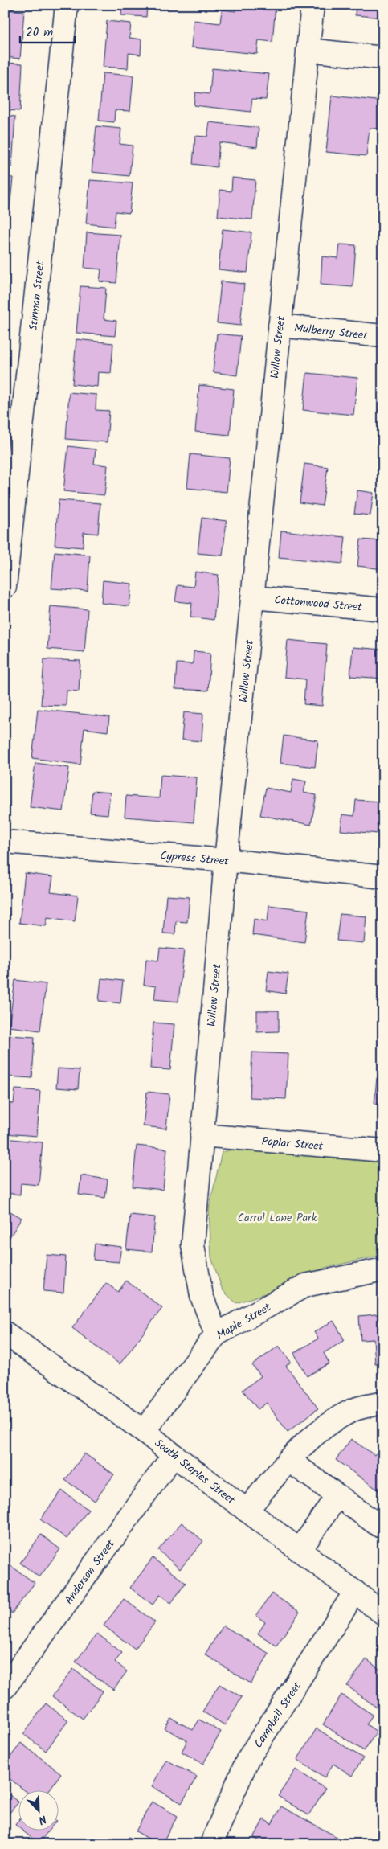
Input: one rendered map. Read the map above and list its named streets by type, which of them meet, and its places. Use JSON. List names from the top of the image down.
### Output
{
  "streets": {
    "street": [
      "Stirman Street",
      "Mulberry Street",
      "Willow Street",
      "Cottonwood Street",
      "Cypress Street",
      "Poplar Street",
      "Maple Street",
      "South Staples Street",
      "Anderson Street",
      "Campbell Street"
    ]
  },
  "crossings": [
    ["Mulberry Street", "Willow Street"],
    ["Willow Street", "Cottonwood Street"],
    ["Willow Street", "Cypress Street"],
    ["Willow Street", "Poplar Street"],
    ["Willow Street", "Maple Street"],
    ["Maple Street", "South Staples Street"],
    ["South Staples Street", "Anderson Street"],
    ["South Staples Street", "Campbell Street"]
  ],
  "parks": ["Carrol Lane Park"],
  "scale_bar": "20 m",
  "north": "bottom right"
}
